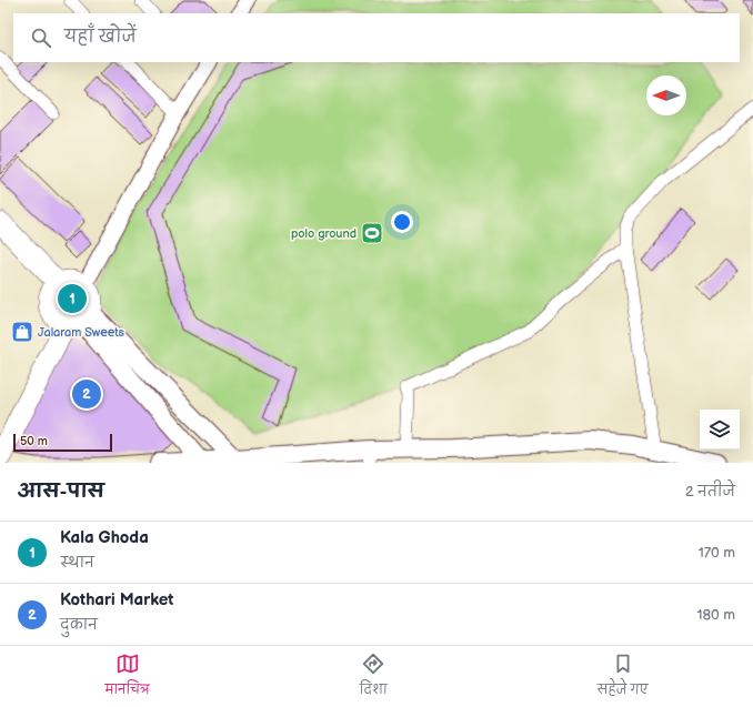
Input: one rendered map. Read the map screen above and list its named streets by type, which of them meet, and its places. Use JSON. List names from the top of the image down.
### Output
{
  "places": {
    "sports": ["polo ground"],
    "shop": ["Jalaram Sweets"]
  },
  "scale_bar": "50 m",
  "north": "left",
  "page": {
    "search": "यहाँ खोजें",
    "pins": ["1", "2"],
    "scale": "50 m",
    "heading": ["आस-पास", "2 नतीजे"],
    "list": [
      {
        "mark": "1",
        "name": "Kala Ghoda",
        "note": "स्थान",
        "value": "170 m"
      },
      {
        "mark": "2",
        "name": "Kothari Market",
        "note": "दुकान",
        "value": "180 m"
      }
    ],
    "nav": ["मानचित्र", "दिशा", "सहेजे गए"]
  }
}
